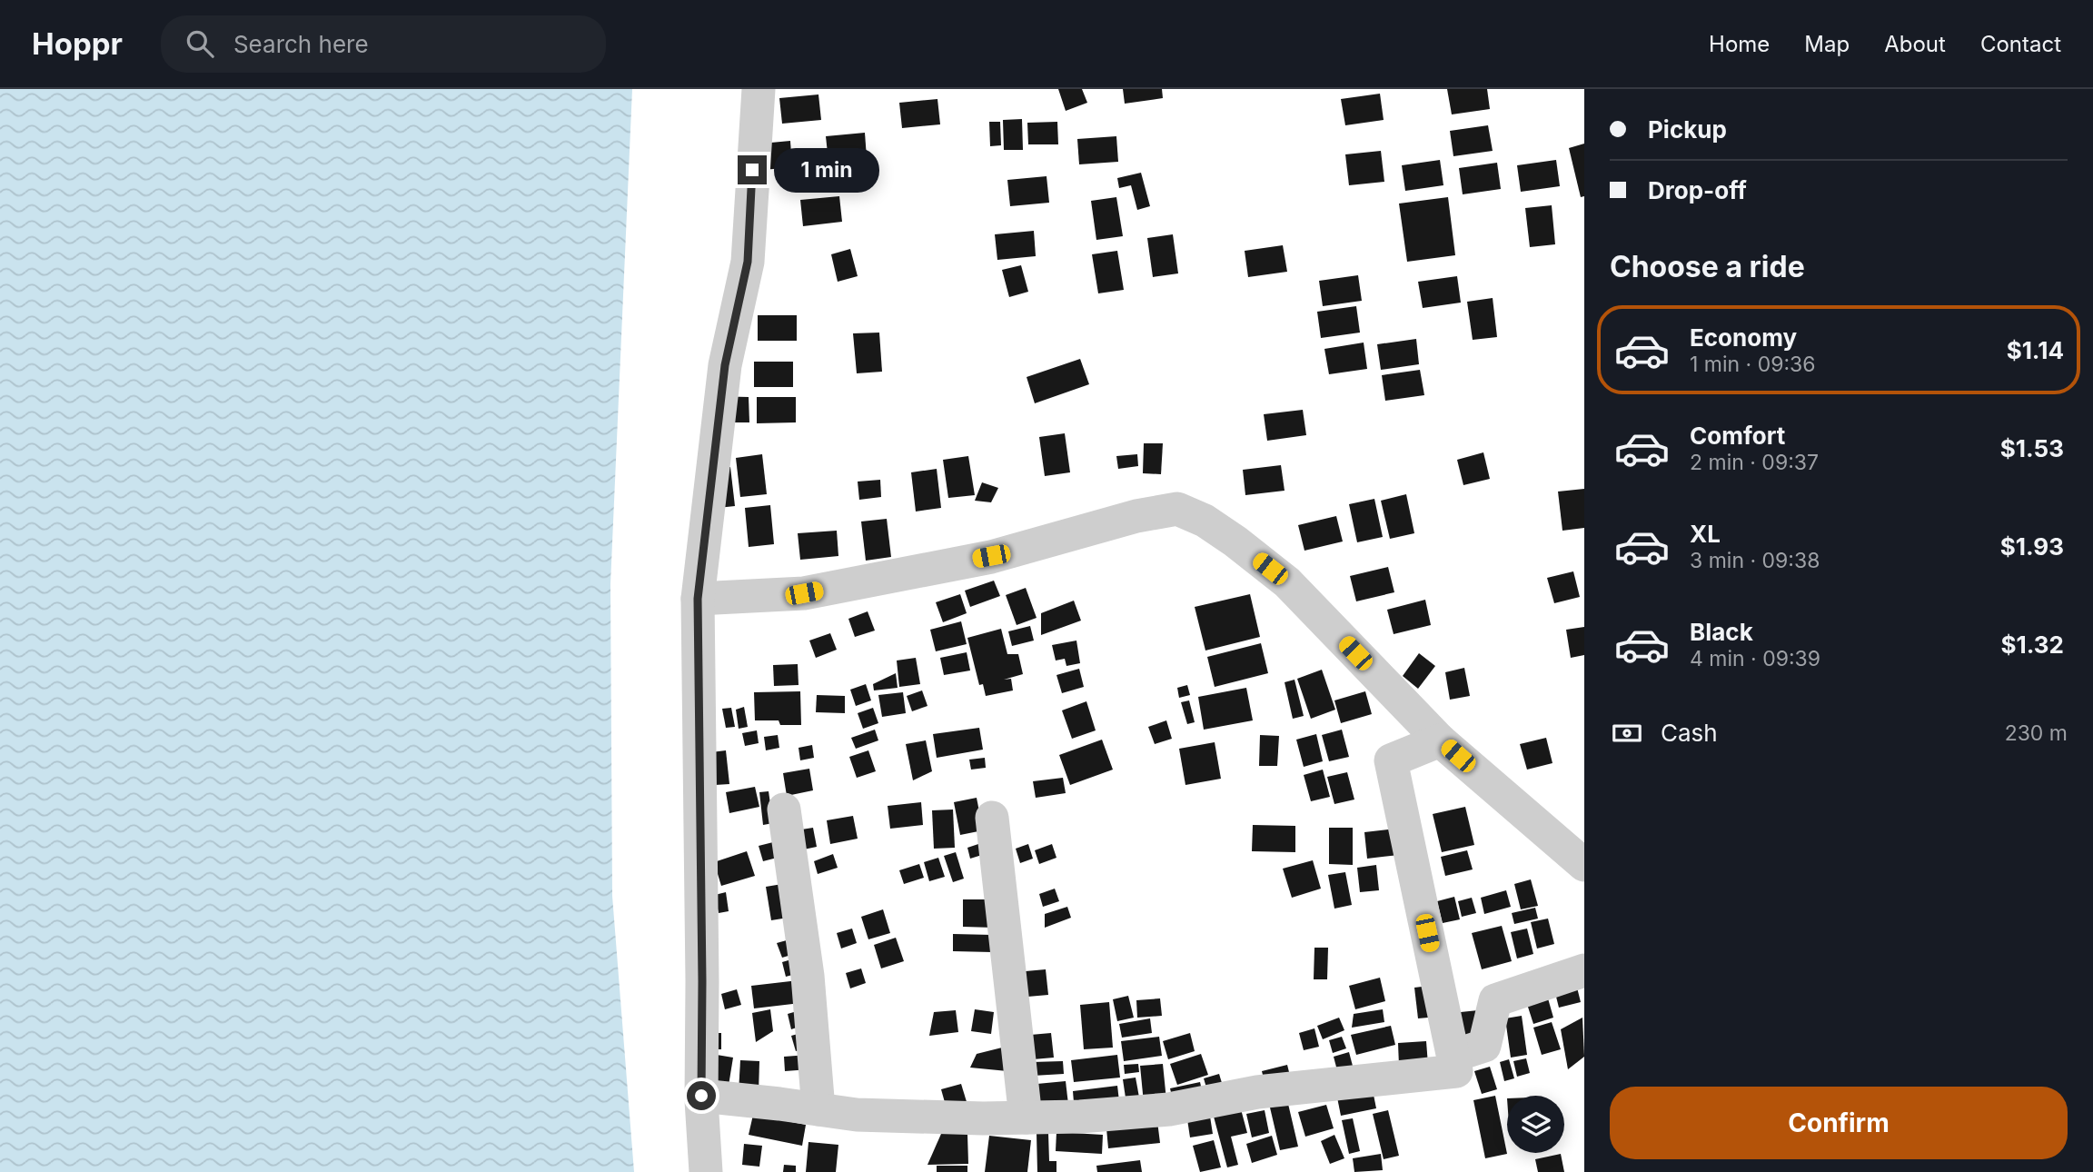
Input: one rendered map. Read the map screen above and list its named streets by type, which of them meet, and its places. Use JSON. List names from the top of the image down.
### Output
{
  "page": {
    "header": "Hoppr",
    "search": "Search here",
    "nav": [
      "Home",
      "Map",
      "About",
      "Contact"
    ],
    "banner": ["Pickup", "Drop-off"],
    "bubble": "1 min",
    "heading": "Choose a ride",
    "list": [
      {
        "name": "Economy",
        "note": "1 min · 09:36",
        "value": "$1.14"
      },
      {
        "name": "Comfort",
        "note": "2 min · 09:37",
        "value": "$1.53"
      },
      {
        "name": "XL",
        "note": "3 min · 09:38",
        "value": "$1.93"
      },
      {
        "name": "Black",
        "note": "4 min · 09:39",
        "value": "$1.32"
      }
    ],
    "pay": ["Cash", "230 m"],
    "buttons": "Confirm"
  }
}
